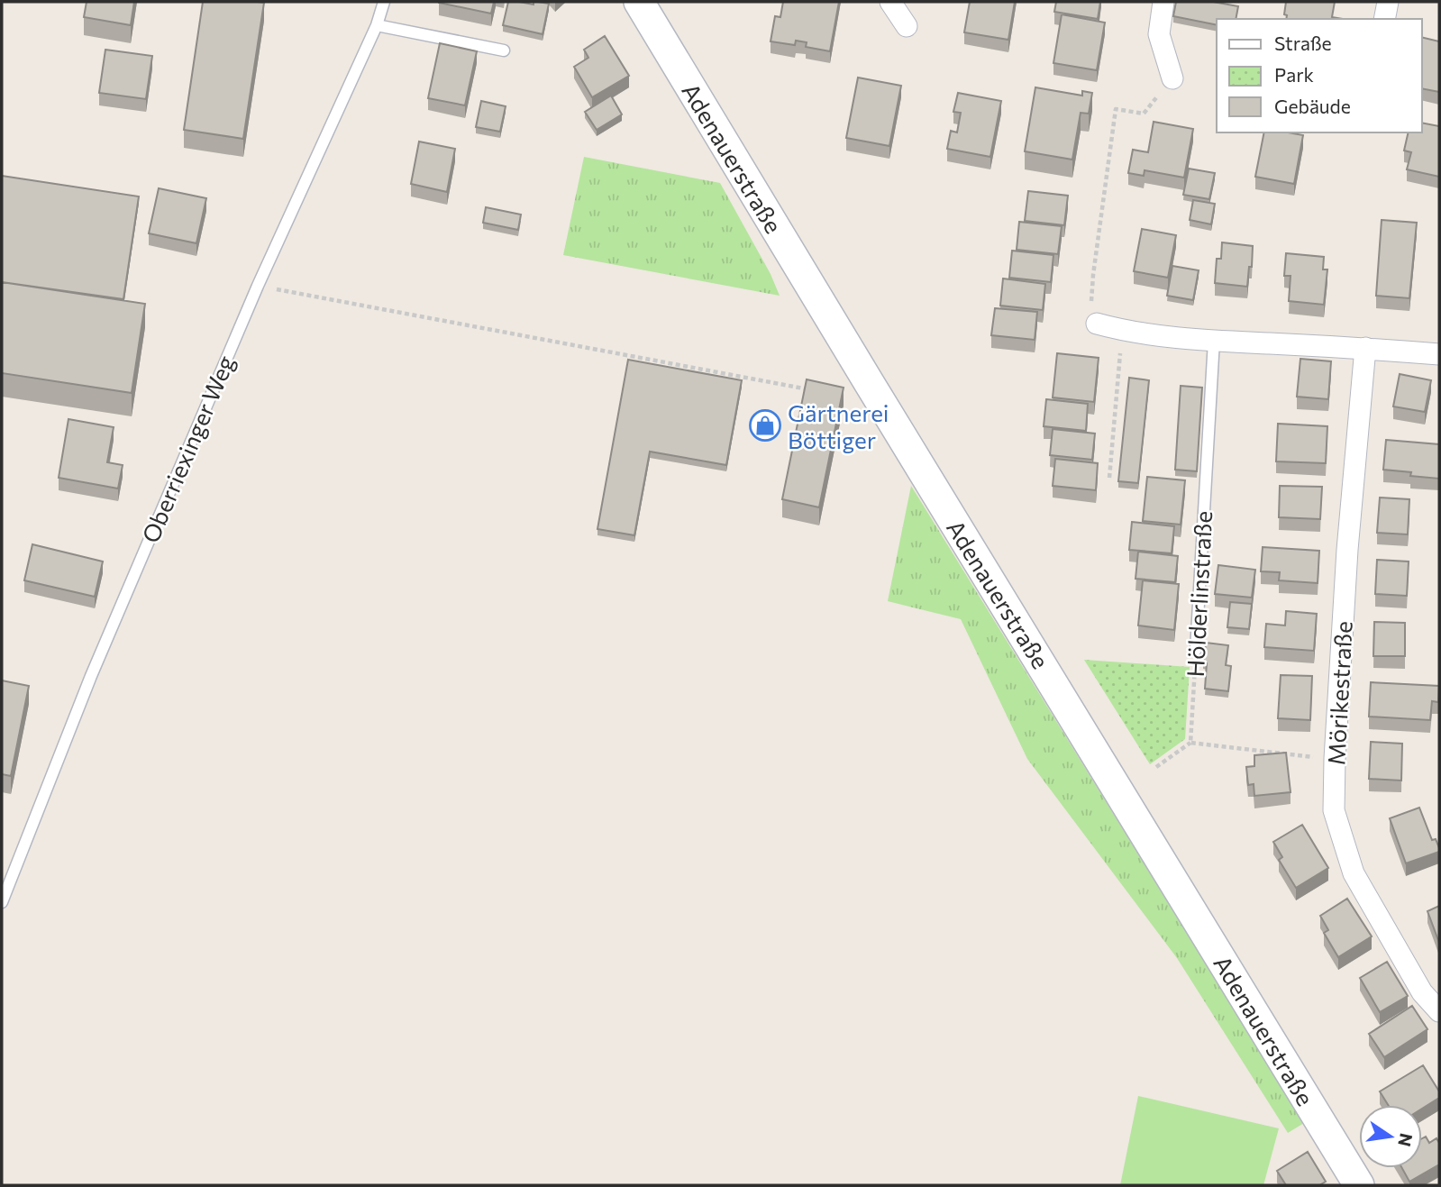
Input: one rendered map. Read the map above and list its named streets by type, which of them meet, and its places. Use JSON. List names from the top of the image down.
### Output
{
  "streets": {
    "main road": ["Adenauerstraße"],
    "street": ["Mörikestraße"],
    "lane": ["Oberriexinger Weg", "Hölderlinstraße"]
  },
  "places": {
    "shop": ["Gärtnerei Böttiger"]
  },
  "legend": ["Straße", "Park", "Gebäude"],
  "north": "right"
}
